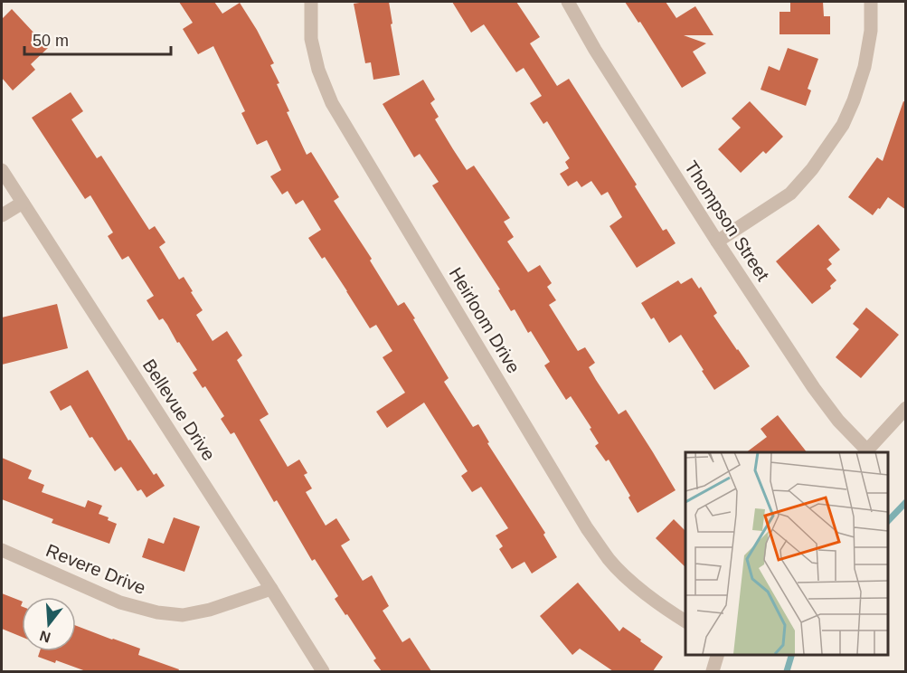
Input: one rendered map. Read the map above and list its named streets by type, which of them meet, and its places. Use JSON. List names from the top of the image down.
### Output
{
  "streets": {
    "street": [
      "Thompson Street",
      "Heirloom Drive",
      "Bellevue Drive",
      "Revere Drive"
    ]
  },
  "crossings": [
    ["Bellevue Drive", "Revere Drive"]
  ],
  "scale_bar": "50 m",
  "north": "bottom"
}
